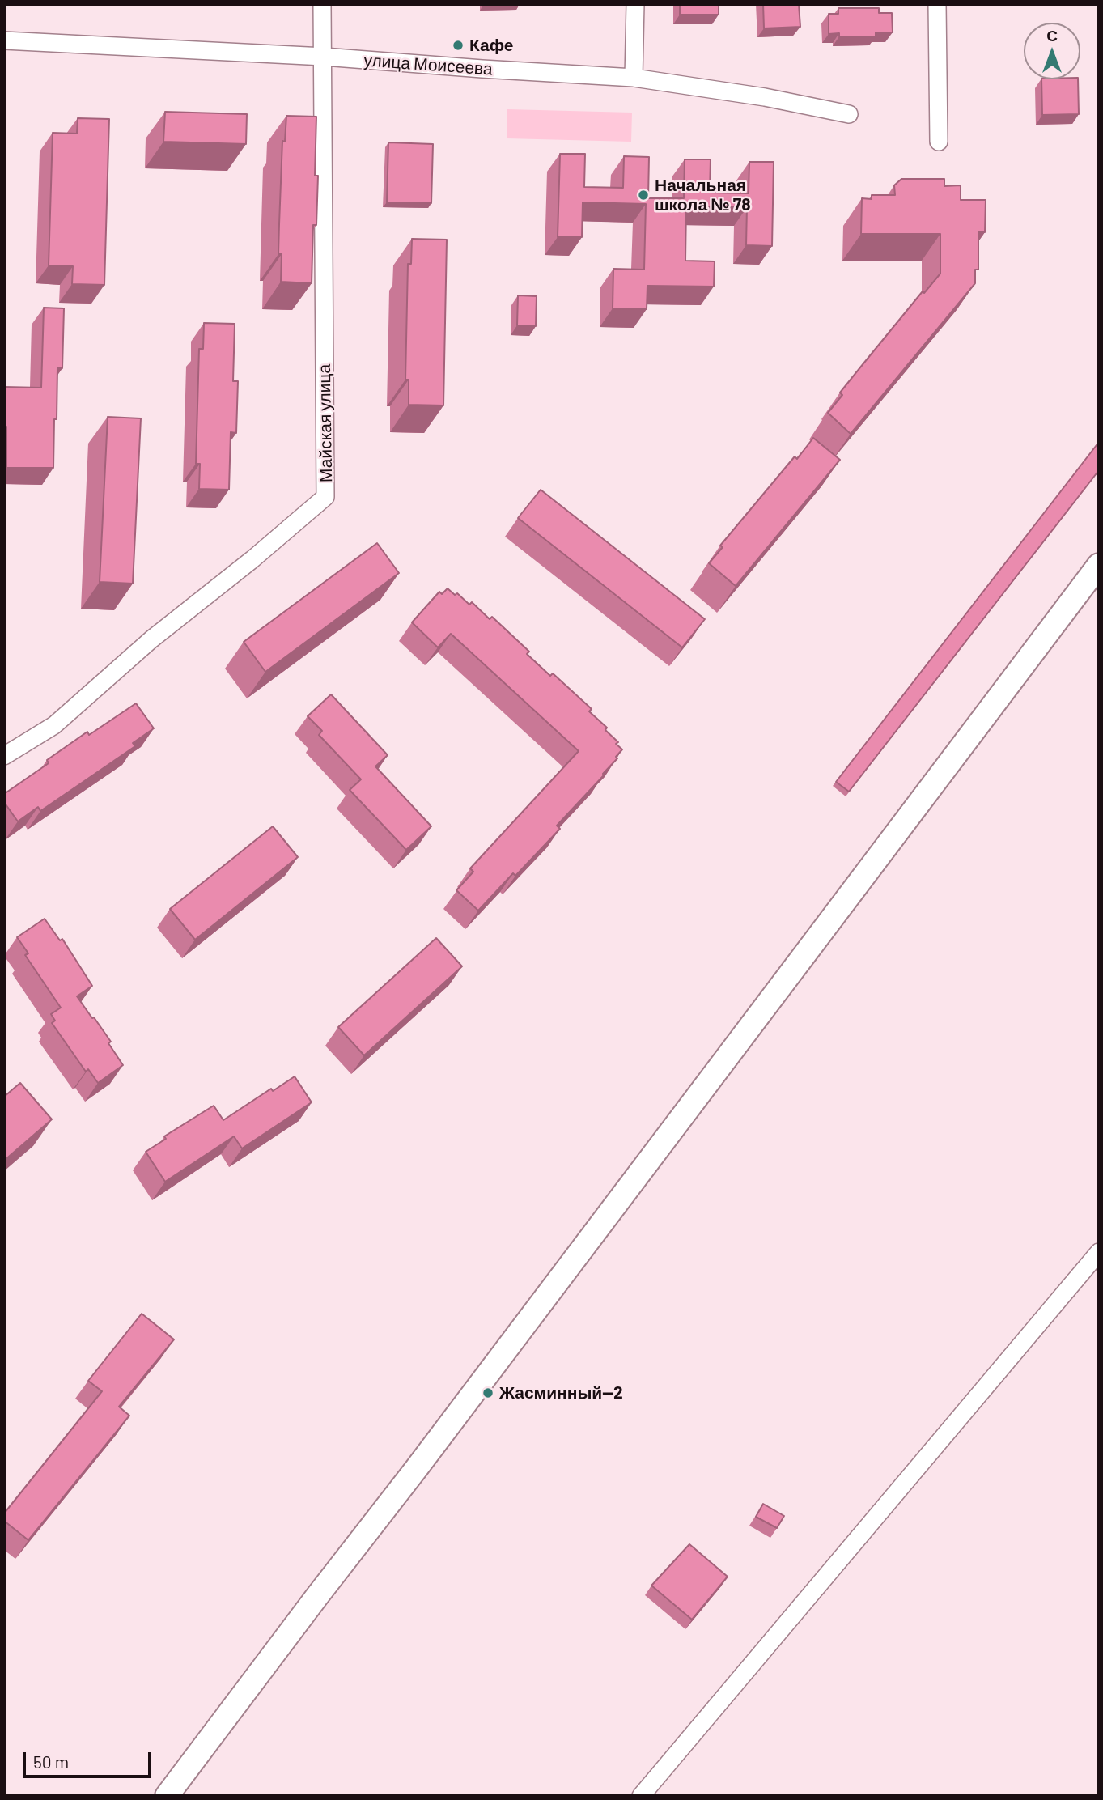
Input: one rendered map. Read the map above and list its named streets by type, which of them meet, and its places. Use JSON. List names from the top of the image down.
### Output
{
  "streets": {
    "street": ["улица Моисеева", "Майская улица"]
  },
  "crossings": [
    ["улица Моисеева", "Майская улица"]
  ],
  "places": ["Кафе", "Начальная школа № 78", "Жасминный—2"],
  "scale_bar": "50 m",
  "north": "top"
}
